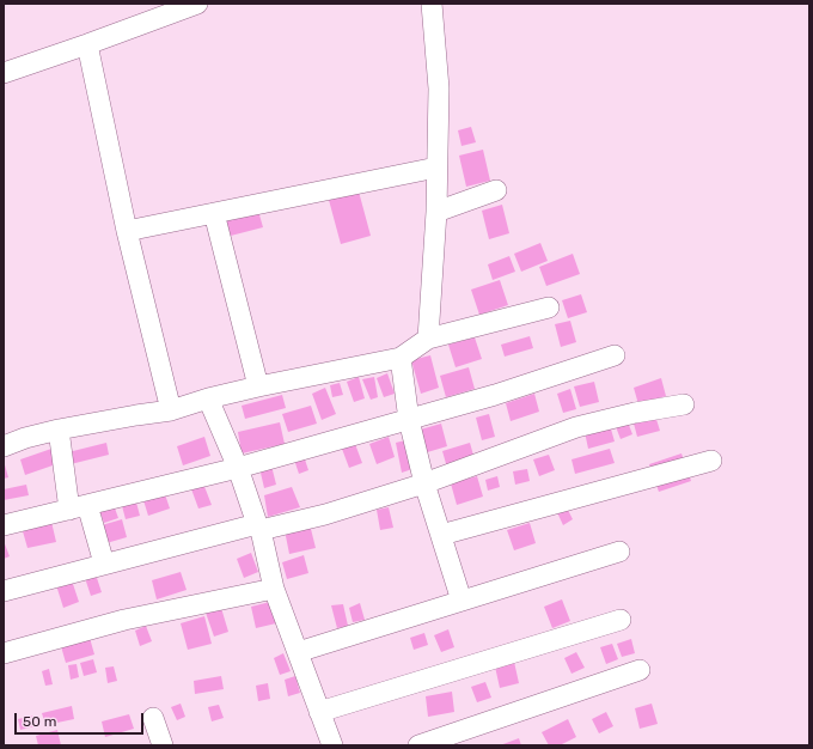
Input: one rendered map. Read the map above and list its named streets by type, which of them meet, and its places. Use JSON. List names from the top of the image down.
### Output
{
  "scale_bar": "50 m"
}
